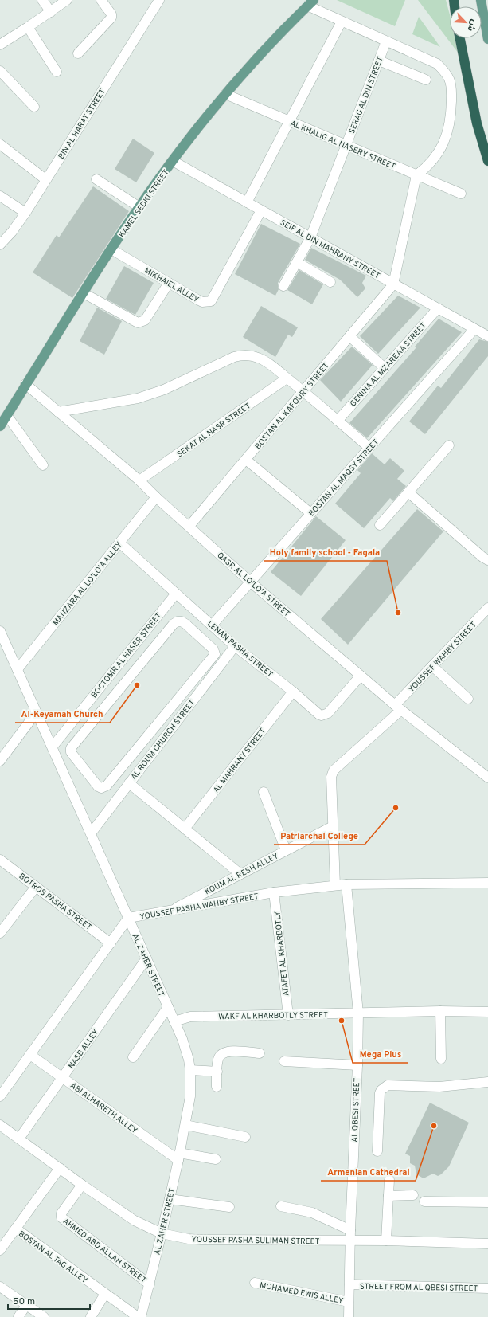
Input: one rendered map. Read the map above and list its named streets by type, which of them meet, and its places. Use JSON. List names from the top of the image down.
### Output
{
  "streets": {
    "main road": ["KAMEL SEDKI STREET"],
    "street": [
      "SERAG AL DIN STREET",
      "BIN AL HARAT STREET",
      "AL KHALIG AL NASERY STREET",
      "SEIF AL DIN MAHRANY STREET",
      "MIKHAIEL ALLEY",
      "GENINA AL MZAREAA STREET",
      "BOSTAN AL KAFOURY STREET",
      "SEKAT AL NASR STREET",
      "BOSTAN AL MAQSY STREET",
      "MANZARA AL LO'LO'A ALLEY",
      "QASR AL LO'LO'A STREET",
      "LENAN PASHA STREET",
      "BOCTOMR AL HASER STREET",
      "YOUSSEF WAHBY STREET",
      "AL ROUM CHURCH STREET",
      "AL MAHRANY STREET",
      "KOUM AL RESH ALLEY",
      "BOTROS PASHA STREET",
      "YOUSSEF PASHA WAHBY STREET",
      "ATAFET AL KHARBOTLY",
      "AL ZAHER STREET",
      "WAKF AL KHARBOTLY STREET",
      "NASB ALLEY",
      "ABI ALHARETH ALLEY",
      "AL QBESI STREET",
      "YOUSSEF PASHA SULIMAN STREET",
      "AHMED ABD ALLAH STREET",
      "BOSTAN AL TAG ALLEY",
      "STREET FROM AL QBESI STREET",
      "MOHAMED EWIS ALLEY"
    ]
  },
  "crossings": [
    ["SERAG AL DIN STREET", "AL KHALIG AL NASERY STREET"],
    ["SERAG AL DIN STREET", "SEIF AL DIN MAHRANY STREET"],
    ["AL KHALIG AL NASERY STREET", "KAMEL SEDKI STREET"],
    ["KAMEL SEDKI STREET", "SEIF AL DIN MAHRANY STREET"],
    ["KAMEL SEDKI STREET", "MIKHAIEL ALLEY"],
    ["KAMEL SEDKI STREET", "QASR AL LO'LO'A STREET"],
    ["SEIF AL DIN MAHRANY STREET", "MIKHAIEL ALLEY"],
    ["SEIF AL DIN MAHRANY STREET", "GENINA AL MZAREAA STREET"],
    ["SEIF AL DIN MAHRANY STREET", "BOSTAN AL KAFOURY STREET"],
    ["SEIF AL DIN MAHRANY STREET", "BOSTAN AL MAQSY STREET"],
    ["BOSTAN AL KAFOURY STREET", "QASR AL LO'LO'A STREET"],
    ["SEKAT AL NASR STREET", "QASR AL LO'LO'A STREET"],
    ["BOSTAN AL MAQSY STREET", "QASR AL LO'LO'A STREET"],
    ["BOSTAN AL MAQSY STREET", "LENAN PASHA STREET"],
    ["MANZARA AL LO'LO'A ALLEY", "QASR AL LO'LO'A STREET"],
    ["MANZARA AL LO'LO'A ALLEY", "LENAN PASHA STREET"],
    ["MANZARA AL LO'LO'A ALLEY", "AL ZAHER STREET"],
    ["QASR AL LO'LO'A STREET", "LENAN PASHA STREET"],
    ["QASR AL LO'LO'A STREET", "YOUSSEF WAHBY STREET"],
    ["LENAN PASHA STREET", "BOCTOMR AL HASER STREET"],
    ["LENAN PASHA STREET", "AL ROUM CHURCH STREET"],
    ["LENAN PASHA STREET", "AL MAHRANY STREET"],
    ["BOCTOMR AL HASER STREET", "AL ZAHER STREET"],
    ["YOUSSEF WAHBY STREET", "KOUM AL RESH ALLEY"],
    ["YOUSSEF WAHBY STREET", "YOUSSEF PASHA WAHBY STREET"],
    ["AL ROUM CHURCH STREET", "AL ZAHER STREET"],
    ["KOUM AL RESH ALLEY", "YOUSSEF PASHA WAHBY STREET"],
    ["BOTROS PASHA STREET", "YOUSSEF PASHA WAHBY STREET"],
    ["YOUSSEF PASHA WAHBY STREET", "ATAFET AL KHARBOTLY"],
    ["YOUSSEF PASHA WAHBY STREET", "AL ZAHER STREET"],
    ["YOUSSEF PASHA WAHBY STREET", "ABI ALHARETH ALLEY"],
    ["YOUSSEF PASHA WAHBY STREET", "AL QBESI STREET"],
    ["ATAFET AL KHARBOTLY", "WAKF AL KHARBOTLY STREET"],
    ["AL ZAHER STREET", "WAKF AL KHARBOTLY STREET"],
    ["AL ZAHER STREET", "NASB ALLEY"],
    ["AL ZAHER STREET", "ABI ALHARETH ALLEY"],
    ["AL ZAHER STREET", "YOUSSEF PASHA SULIMAN STREET"],
    ["AL ZAHER STREET", "AHMED ABD ALLAH STREET"],
    ["WAKF AL KHARBOTLY STREET", "AL QBESI STREET"],
    ["NASB ALLEY", "ABI ALHARETH ALLEY"],
    ["NASB ALLEY", "YOUSSEF PASHA SULIMAN STREET"],
    ["AL QBESI STREET", "YOUSSEF PASHA SULIMAN STREET"],
    ["AL QBESI STREET", "STREET FROM AL QBESI STREET"],
    ["AL QBESI STREET", "MOHAMED EWIS ALLEY"],
    ["YOUSSEF PASHA SULIMAN STREET", "AHMED ABD ALLAH STREET"]
  ],
  "places": [
    "Holy family school - Fagala",
    "Al-Keyamah Church",
    "Patriarchal College",
    "Mega Plus",
    "Armenian Cathedral"
  ],
  "scale_bar": "50 m",
  "north": "bottom right"
}
